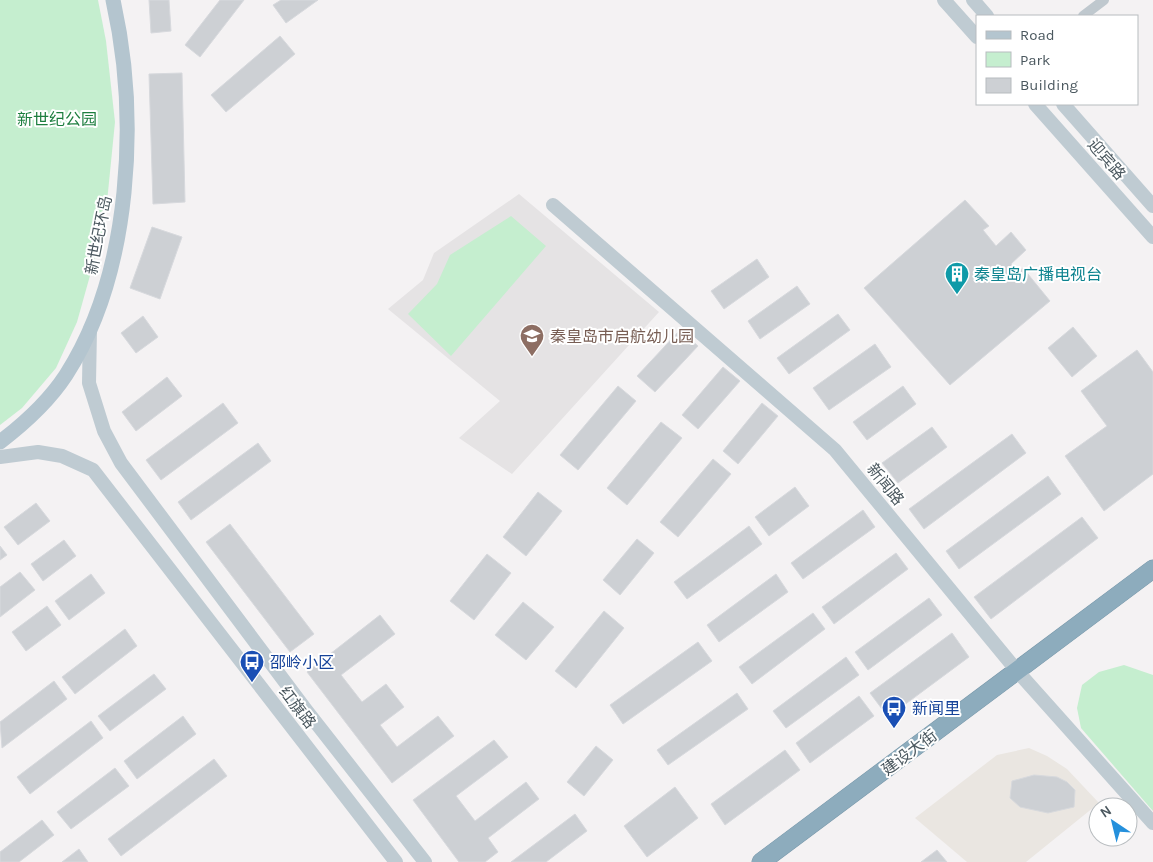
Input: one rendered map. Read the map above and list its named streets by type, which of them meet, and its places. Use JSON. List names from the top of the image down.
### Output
{
  "streets": {
    "highway": ["建设大街"],
    "main road": [
      "迎宾路",
      "新世纪环岛",
      "新闻路",
      "红旗路"
    ]
  },
  "crossings": [
    ["新闻路", "建设大街"]
  ],
  "parks": ["新世纪公园"],
  "places": {
    "building": ["秦皇岛广播电视台"],
    "school or university": ["秦皇岛市启航幼儿园"],
    "bus stop": ["邵岭小区", "新闻里"]
  },
  "legend": ["Road", "Park", "Building"],
  "north": "top left"
}
